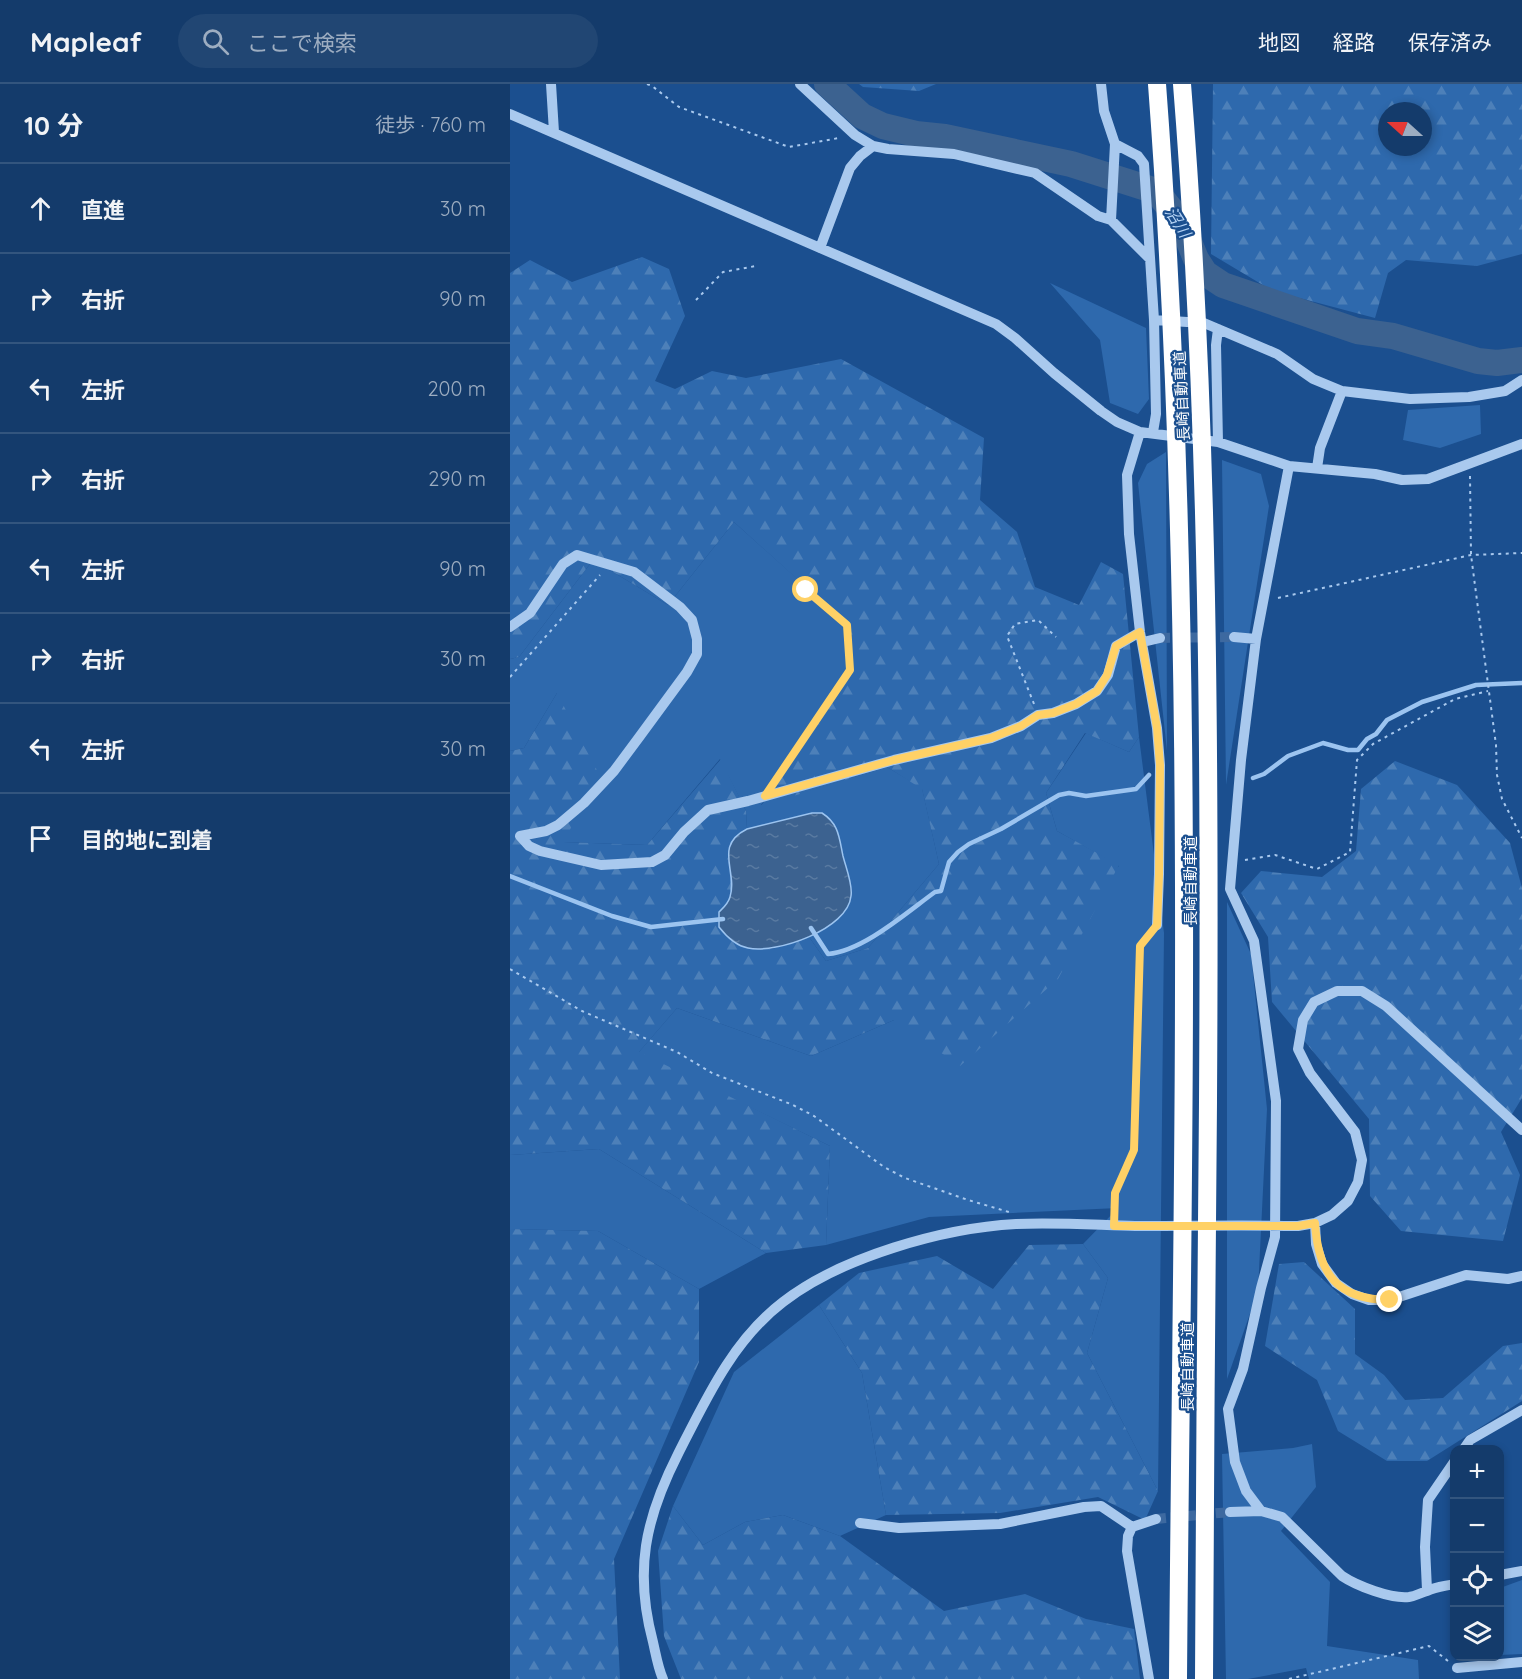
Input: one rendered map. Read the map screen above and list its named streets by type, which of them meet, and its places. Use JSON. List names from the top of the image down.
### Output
{
  "streets": {
    "highway": ["長崎自動車道"]
  },
  "water": ["沼川"],
  "north": "left",
  "page": {
    "header": "Mapleaf",
    "search": "ここで検索",
    "nav": ["地図", "経路", "保存済み"],
    "heading": ["10 分", "徒歩 · 760 m"],
    "list": [
      ["直進", "30 m"],
      ["右折", "90 m"],
      ["左折", "200 m"],
      ["右折", "290 m"],
      ["左折", "90 m"],
      ["右折", "30 m"],
      ["左折", "30 m"],
      "目的地に到着"
    ],
    "map_buttons": ["+", "−"]
  }
}
